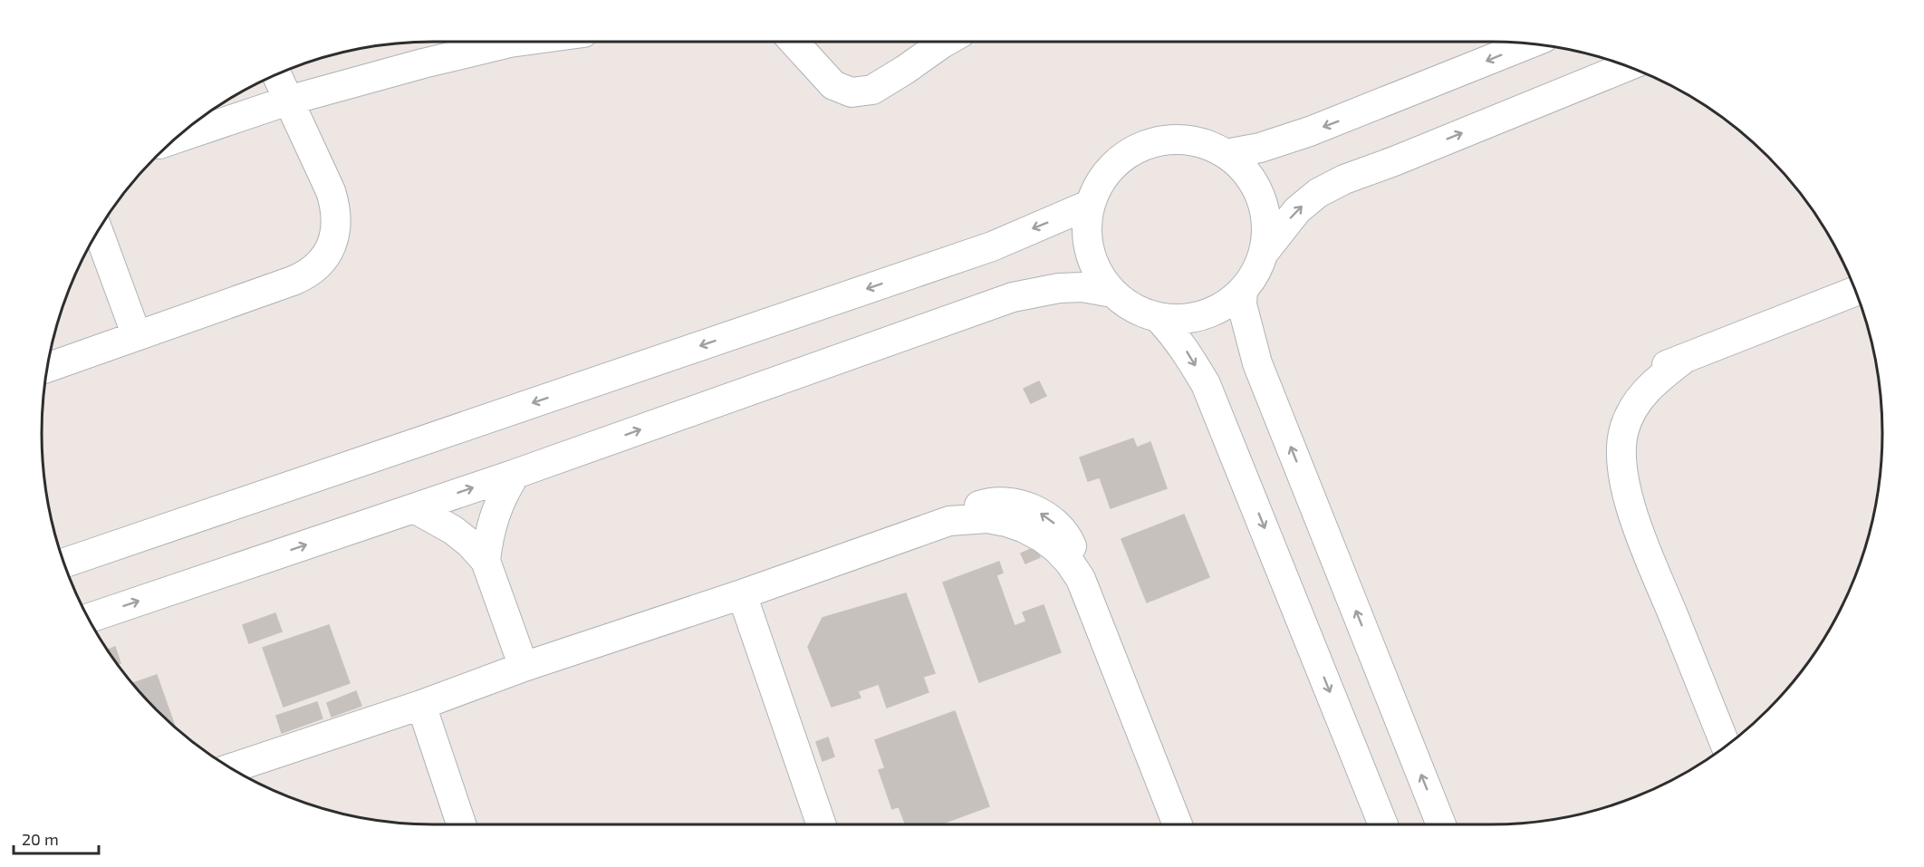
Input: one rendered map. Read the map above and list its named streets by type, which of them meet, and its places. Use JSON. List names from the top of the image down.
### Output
{
  "scale_bar": "20 m"
}
